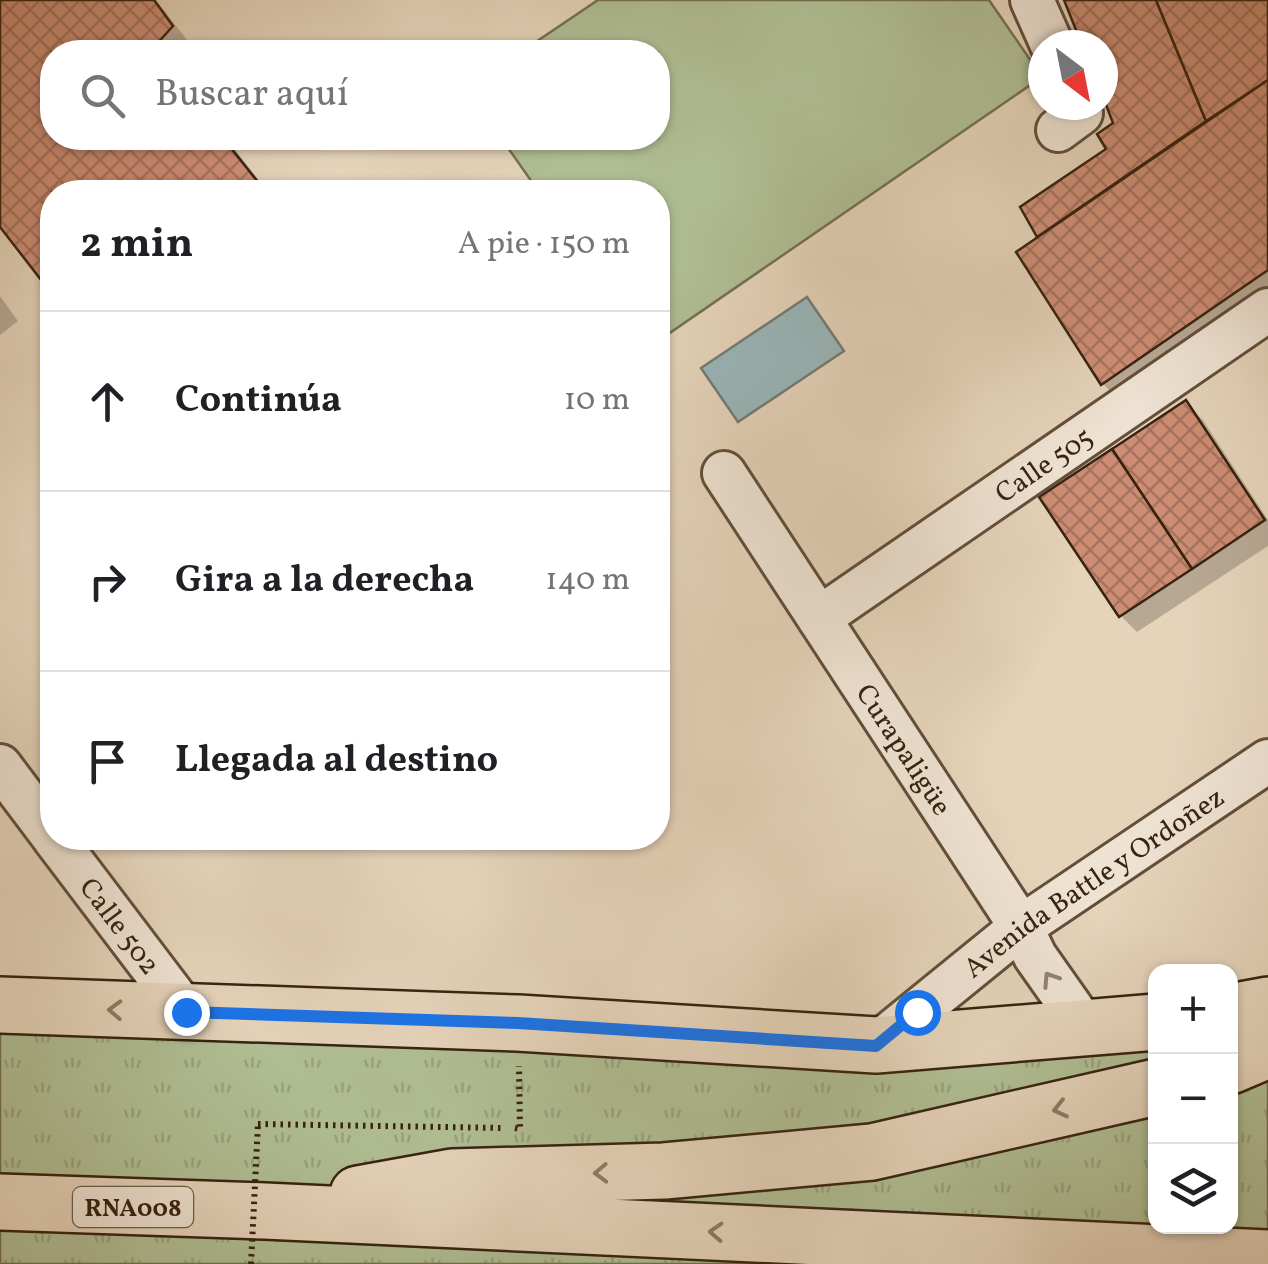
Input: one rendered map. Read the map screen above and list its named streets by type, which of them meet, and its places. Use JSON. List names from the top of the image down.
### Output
{
  "streets": {
    "main road": ["RNA008"],
    "street": [
      "Calle 505",
      "Curapaligüe",
      "Avenida Battle y Ordoñez",
      "Calle 502"
    ]
  },
  "crossings": [
    ["Calle 505", "Curapaligüe"],
    ["Curapaligüe", "Avenida Battle y Ordoñez"]
  ],
  "north": "bottom right",
  "page": {
    "search": "Buscar aquí",
    "heading": ["2 min", "A pie · 150 m"],
    "list": [
      ["Continúa", "10 m"],
      ["Gira a la derecha", "140 m"],
      "Llegada al destino"
    ],
    "map_buttons": ["+", "−"]
  }
}
